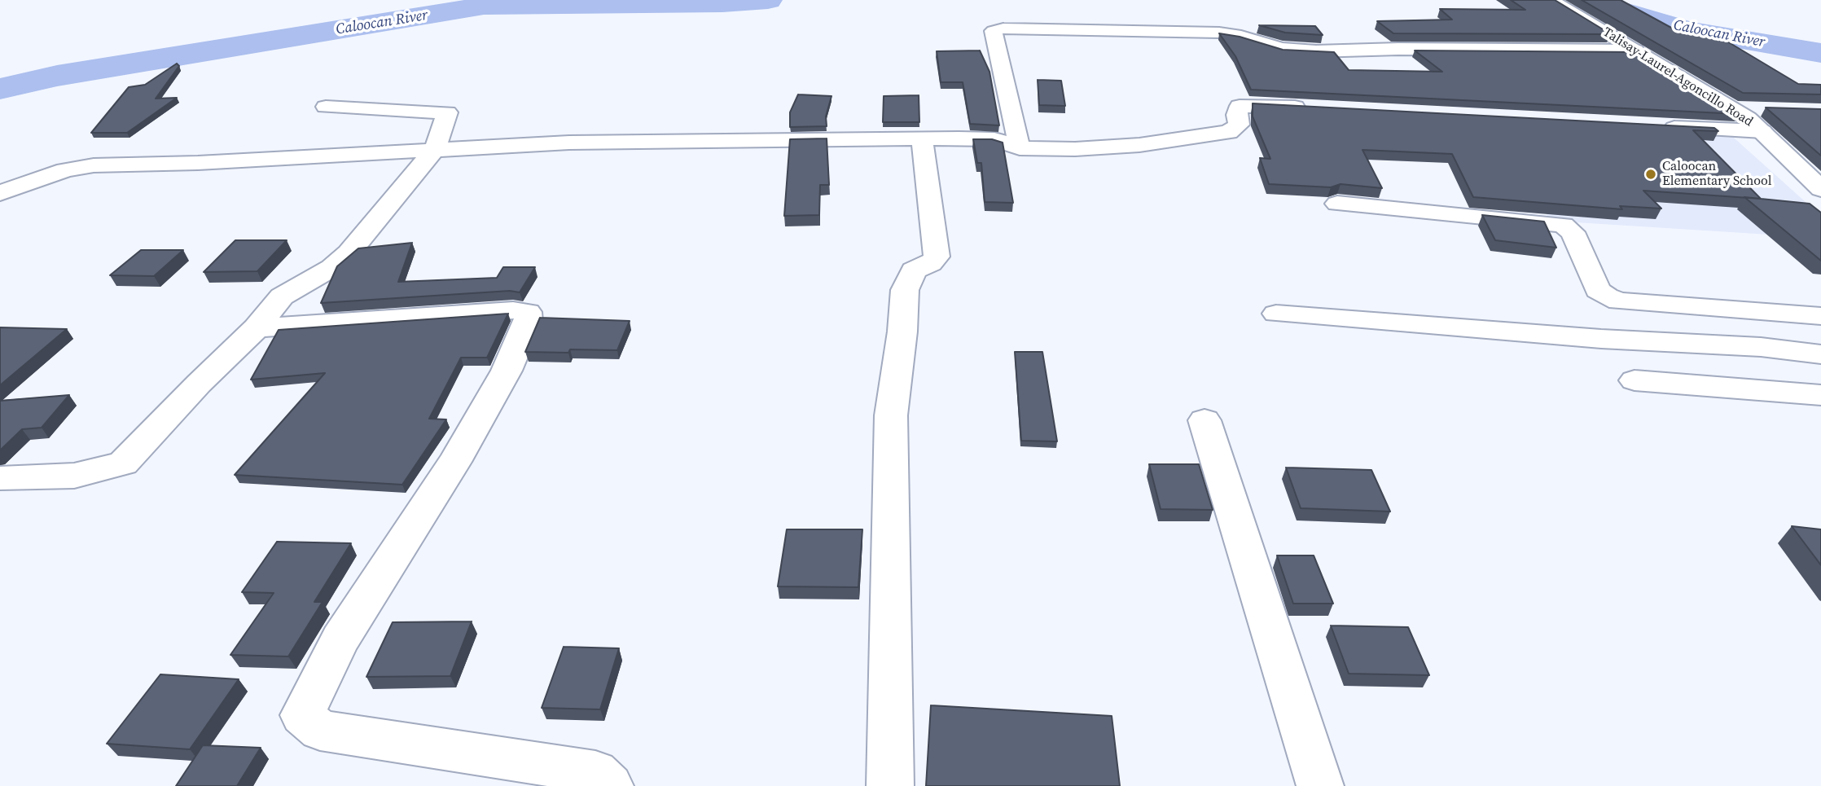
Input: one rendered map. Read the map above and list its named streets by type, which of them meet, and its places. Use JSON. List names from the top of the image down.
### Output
{
  "streets": {
    "street": ["Talisay-Laurel-Agoncillo Road"]
  },
  "water": ["Caloocan River"],
  "places": ["Caloocan Elementary School"]
}
